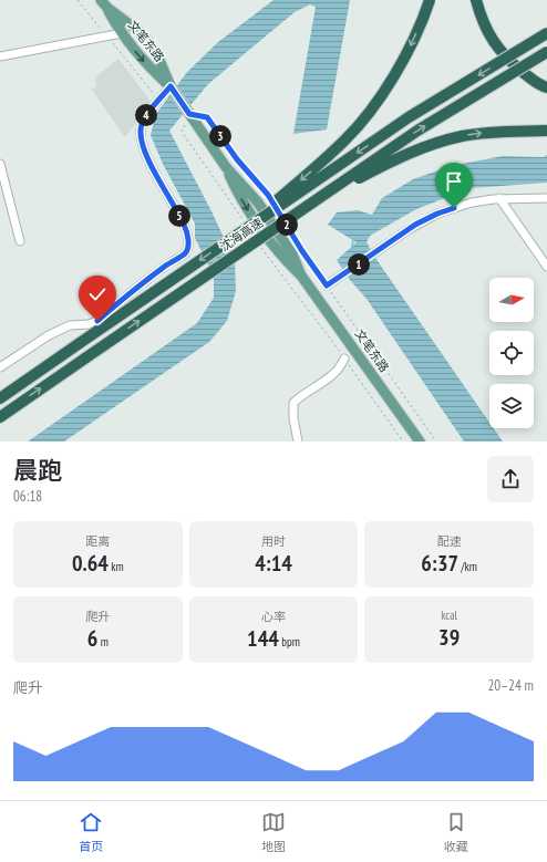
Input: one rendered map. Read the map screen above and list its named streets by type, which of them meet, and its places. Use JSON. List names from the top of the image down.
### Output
{
  "streets": {
    "highway": ["沈海高速"],
    "main road": ["文笔东路"]
  },
  "north": "right",
  "page": {
    "pins": [
      "4",
      "3",
      "5",
      "2",
      "1"
    ],
    "heading": ["晨跑", "06:18"],
    "stats": [
      ["距离", "0.64 km"],
      ["用时", "4:14"],
      ["配速", "6:37 /km"],
      ["爬升", "6 m"],
      ["心率", "144 bpm"],
      ["kcal", "39"]
    ],
    "chart": ["爬升", "20–24 m"],
    "tabs": ["首页", "地图", "收藏"]
  }
}
